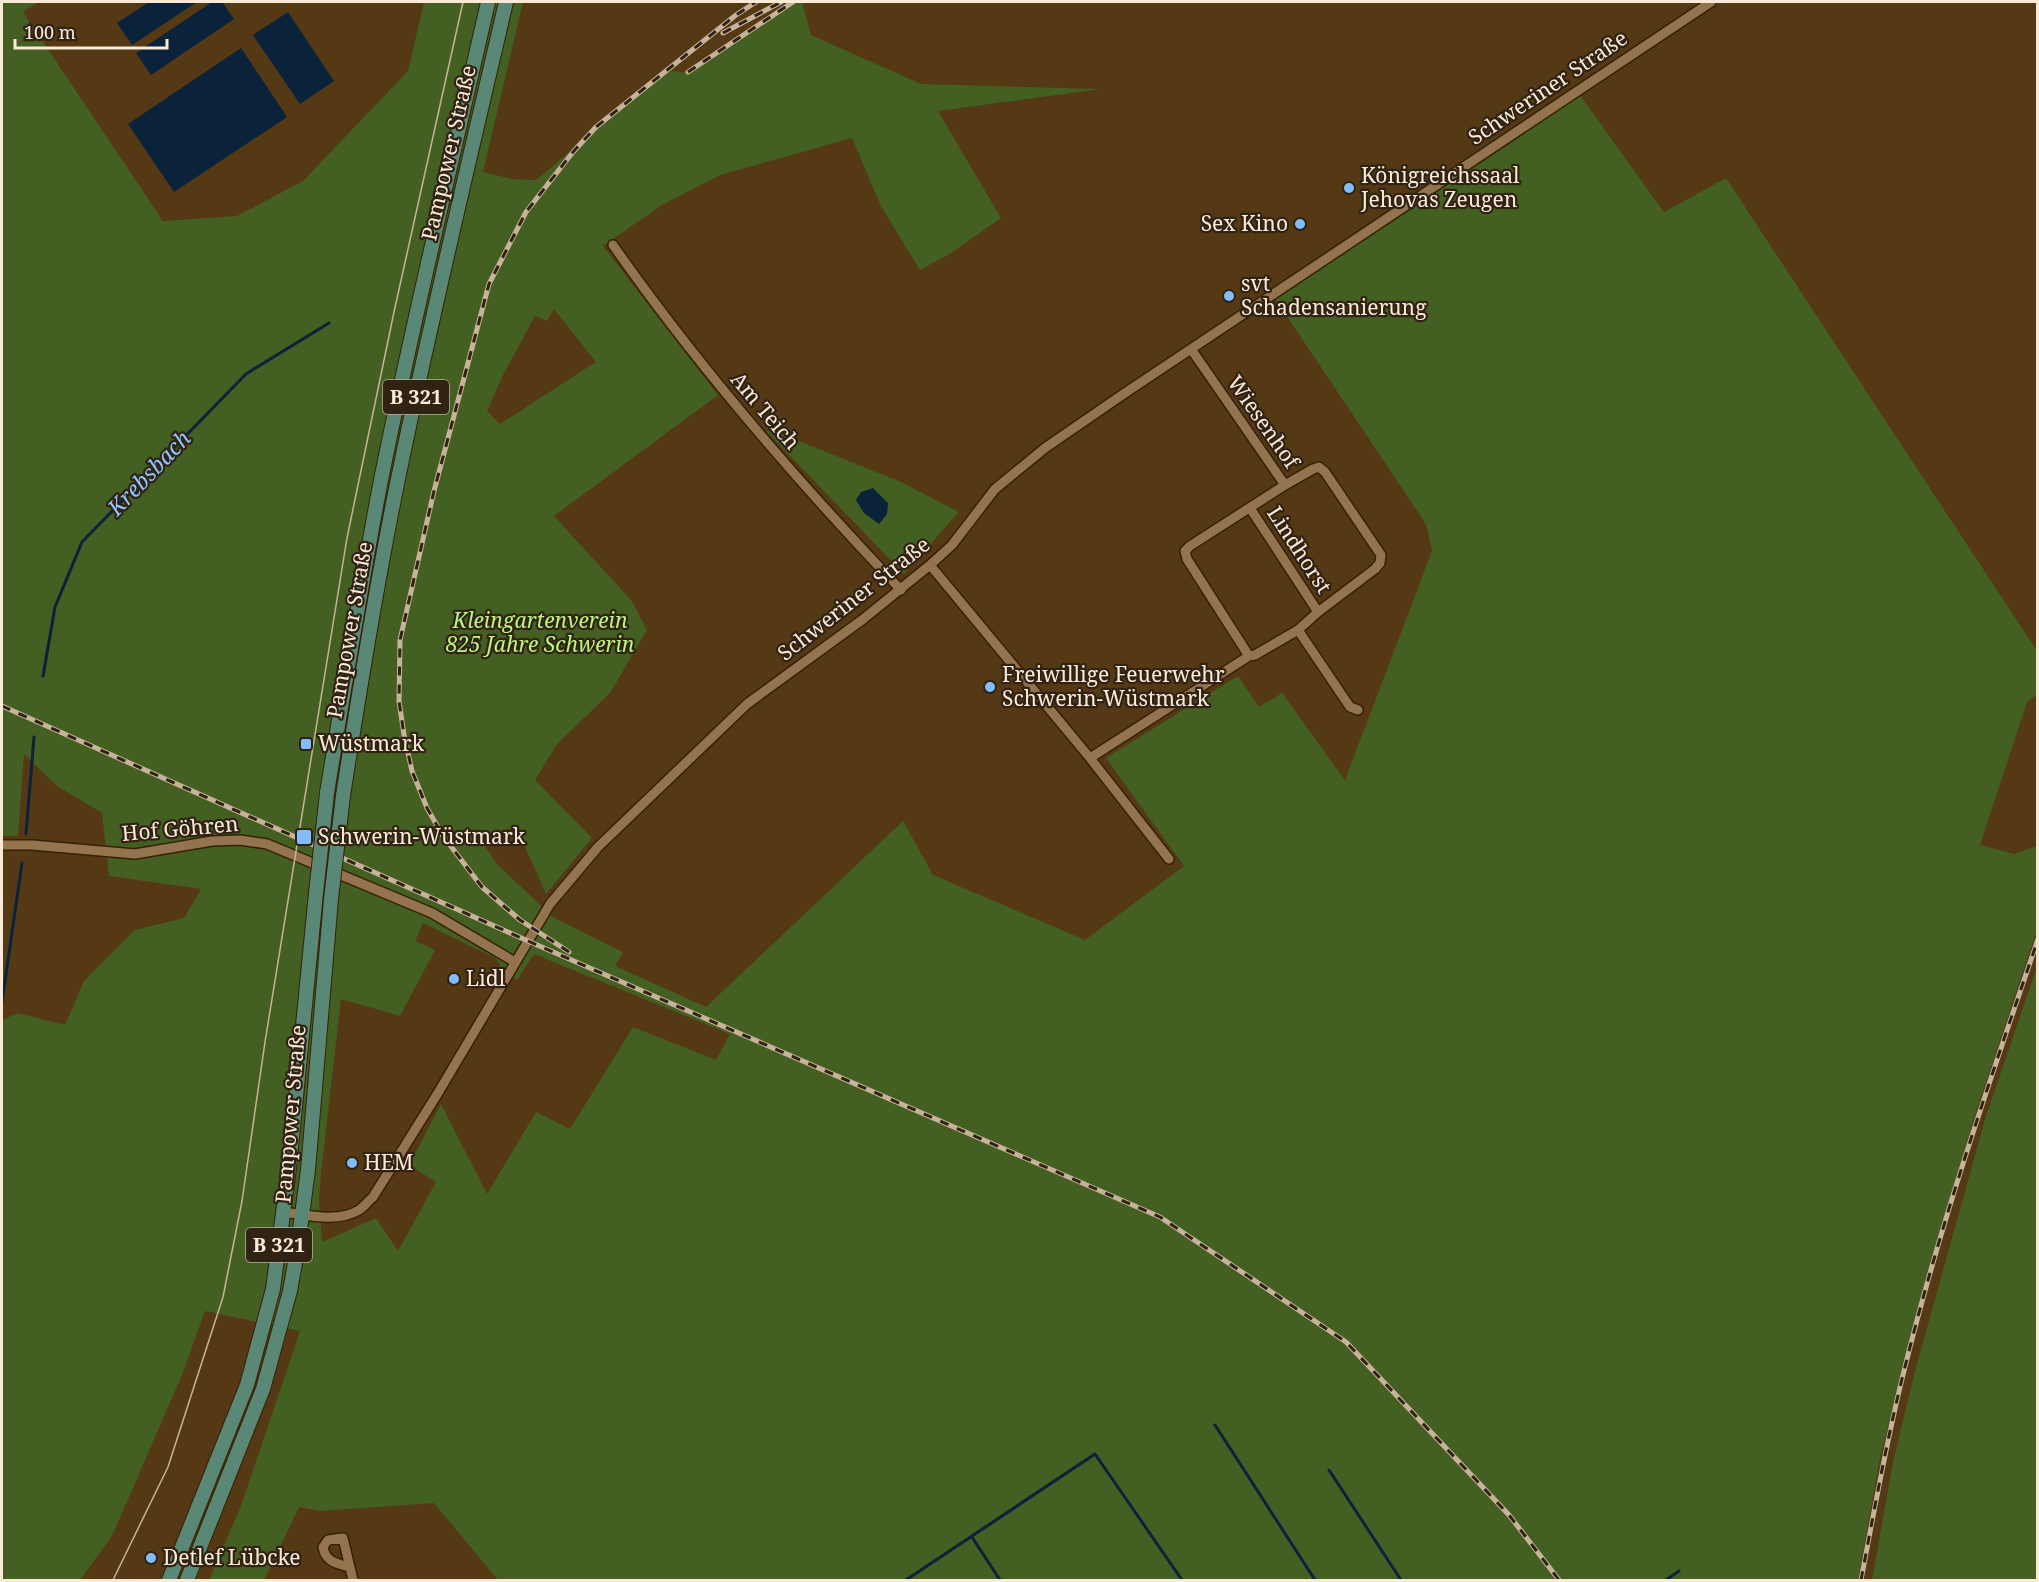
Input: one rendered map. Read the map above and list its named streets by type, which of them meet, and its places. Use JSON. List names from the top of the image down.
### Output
{
  "streets": {
    "main road": ["Pampower Straße", "B 321"],
    "street": [
      "Schweriner Straße",
      "Am Teich",
      "Wiesenhof",
      "Lindhorst",
      "Hof Göhren"
    ]
  },
  "crossings": [
    ["Schweriner Straße", "Pampower Straße"],
    ["Schweriner Straße", "Am Teich"],
    ["Schweriner Straße", "Wiesenhof"],
    ["Schweriner Straße", "Hof Göhren"],
    ["Wiesenhof", "Lindhorst"]
  ],
  "water": ["Krebsbach"],
  "parks": ["Kleingartenverein 825 Jahre Schwerin"],
  "places": {
    "other": [
      "Königreichssaal Jehovas Zeugen",
      "Sex Kino",
      "svt Schadensanierung",
      "Freiwillige Feuerwehr Schwerin-Wüstmark",
      "Lidl",
      "HEM",
      "Detlef Lübcke"
    ],
    "transit": ["Wüstmark", "Schwerin-Wüstmark"]
  },
  "scale_bar": "100 m"
}
